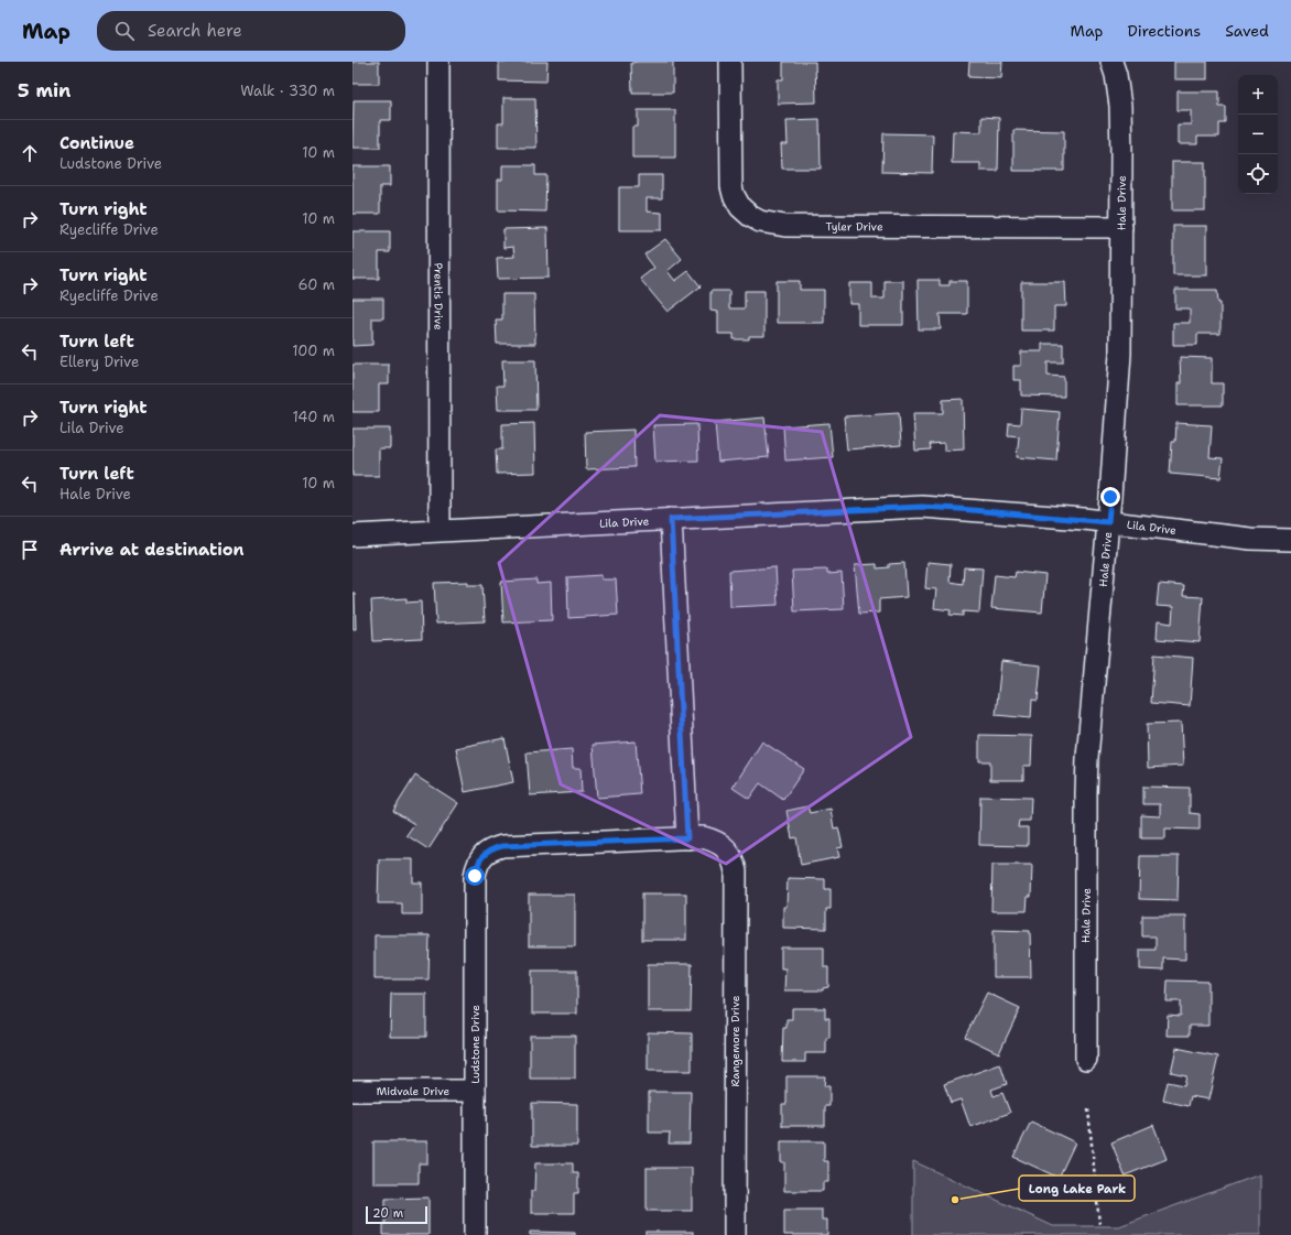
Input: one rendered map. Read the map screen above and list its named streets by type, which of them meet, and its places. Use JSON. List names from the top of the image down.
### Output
{
  "streets": {
    "street": [
      "Hale Drive",
      "Tyler Drive",
      "Prentis Drive",
      "Lila Drive",
      "Rangemore Drive",
      "Ludstone Drive",
      "Midvale Drive"
    ]
  },
  "crossings": [
    ["Hale Drive", "Tyler Drive"],
    ["Hale Drive", "Lila Drive"],
    ["Prentis Drive", "Lila Drive"],
    ["Rangemore Drive", "Ludstone Drive"],
    ["Ludstone Drive", "Midvale Drive"]
  ],
  "places": ["Long Lake Park"],
  "scale_bar": "20 m",
  "page": {
    "header": "Map",
    "search": "Search here",
    "nav": ["Map", "Directions", "Saved"],
    "heading": ["5 min", "Walk · 330 m"],
    "map_buttons": ["+", "−"],
    "list": [
      ["Continue", "Ludstone Drive", "10 m"],
      ["Turn right", "Ryecliffe Drive", "10 m"],
      ["Turn right", "Ryecliffe Drive", "60 m"],
      ["Turn left", "Ellery Drive", "100 m"],
      ["Turn right", "Lila Drive", "140 m"],
      ["Turn left", "Hale Drive", "10 m"],
      "Arrive at destination"
    ],
    "scale": "20 m"
  }
}
